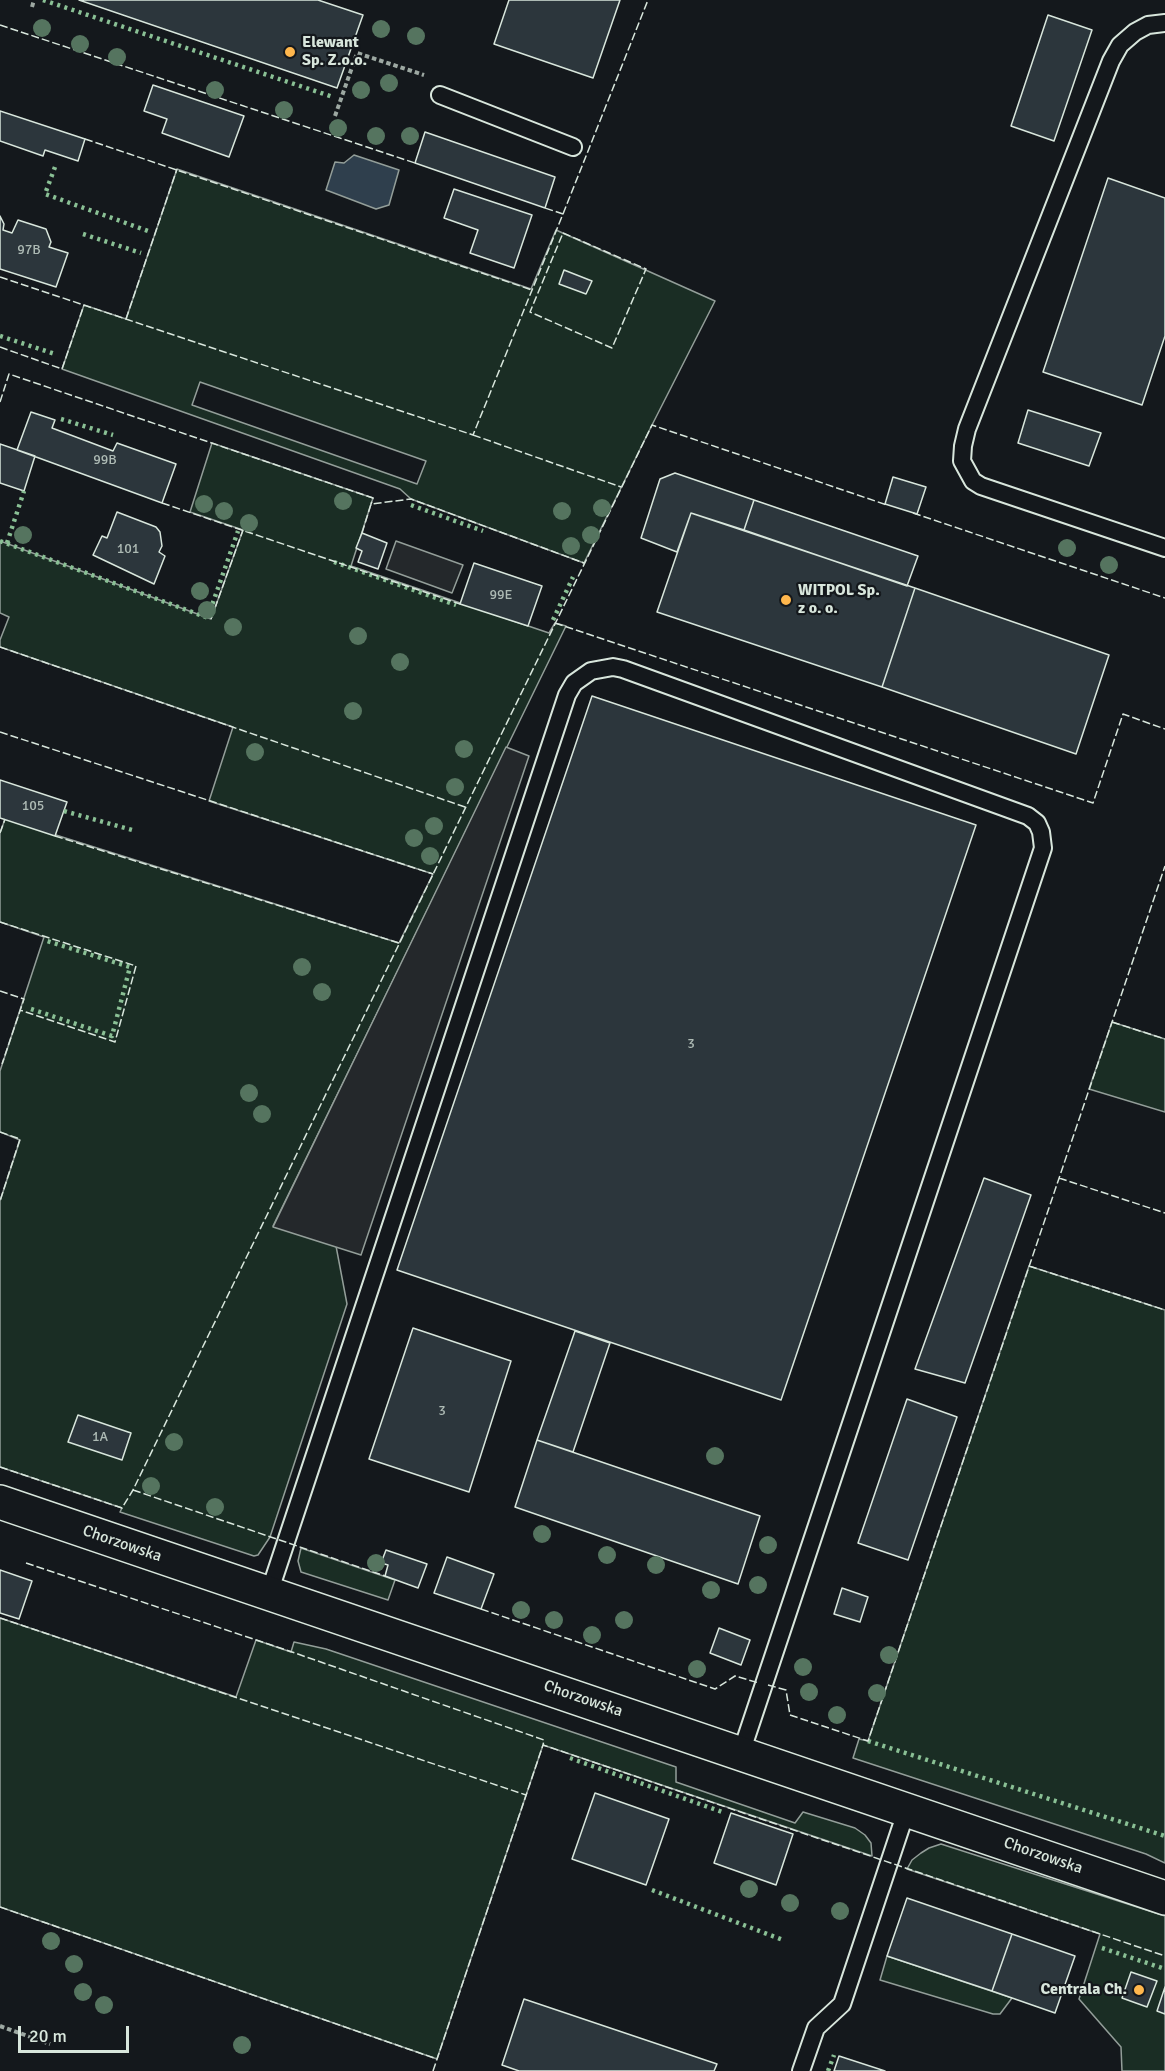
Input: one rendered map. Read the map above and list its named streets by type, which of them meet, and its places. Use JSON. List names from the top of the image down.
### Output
{
  "streets": {
    "street": ["Chorzowska"]
  },
  "places": ["Elewant Sp. Z.o.o.", "WITPOL Sp. z o. o.", "Centrala Ch."],
  "house_numbers": [
    "97B",
    "99B",
    "101",
    "99E",
    "105",
    "3",
    "3",
    "1A"
  ],
  "scale_bar": "20 m"
}
